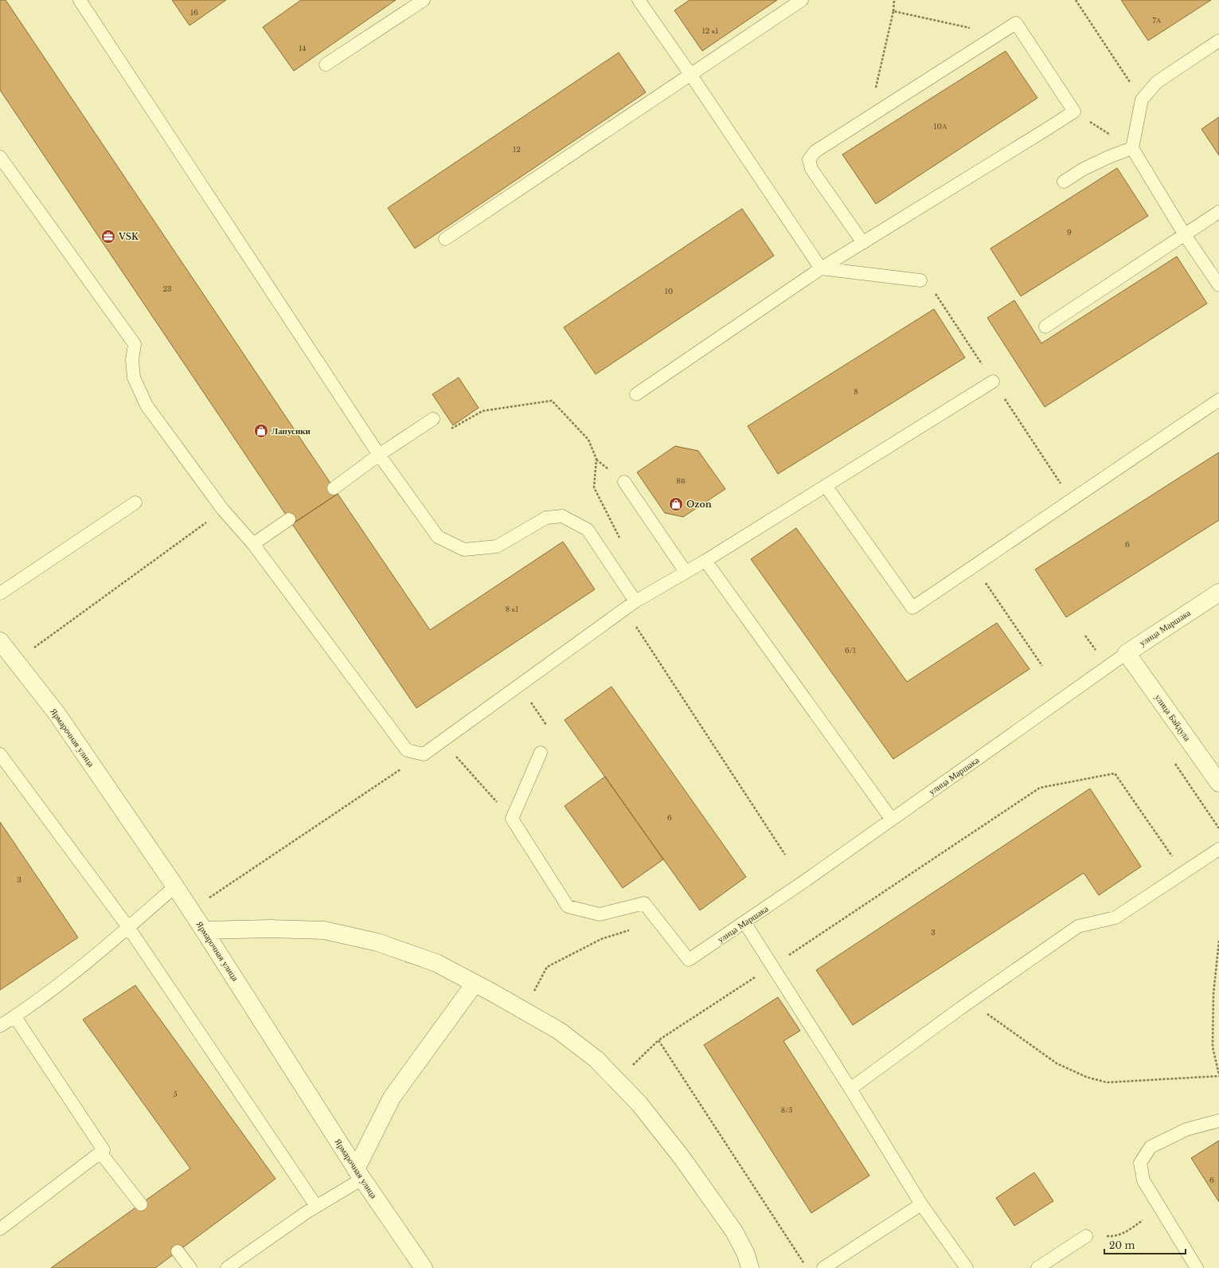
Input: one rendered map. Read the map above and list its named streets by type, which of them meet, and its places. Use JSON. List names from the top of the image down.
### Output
{
  "streets": {
    "street": ["улица Маршака", "улица Байдула", "Ярмарочная улица"]
  },
  "crossings": [
    ["улица Маршака", "улица Байдула"]
  ],
  "places": {
    "office": ["VSK"],
    "shop": ["Лапусики", "Ozon"]
  },
  "house_numbers": [
    "16",
    "7А",
    "12 к1",
    "14",
    "10А",
    "12",
    "9",
    "23",
    "10",
    "8",
    "8В",
    "6",
    "8 к1",
    "6/1",
    "6",
    "3",
    "3",
    "5",
    "8/5",
    "6"
  ],
  "scale_bar": "20 m"
}
